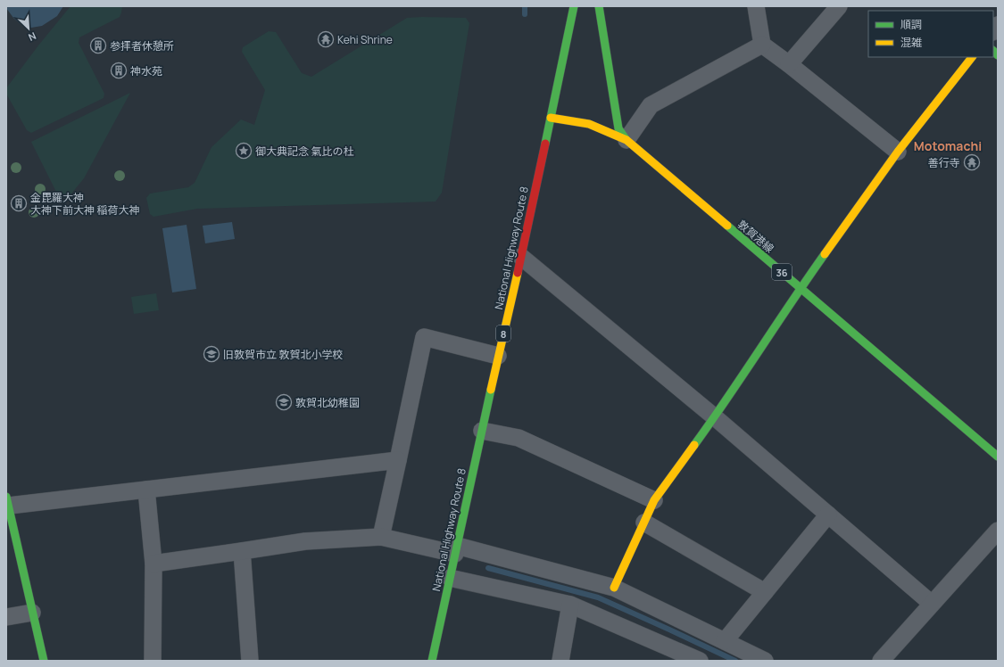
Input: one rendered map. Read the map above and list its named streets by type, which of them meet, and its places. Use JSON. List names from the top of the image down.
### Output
{
  "streets": {
    "main road": [
      "敦賀港線",
      "National Highway Route 8",
      "36",
      "8"
    ]
  },
  "crossings": [
    ["敦賀港線", "National Highway Route 8"]
  ],
  "districts": ["Motomachi"],
  "places": {
    "temple": ["Kehi Shrine", "善行寺"],
    "building": ["参拝者休憩所", "神水苑", "金毘羅大神 大神下前大神 稲荷大神"],
    "place": ["御大典記念 氣比の杜"],
    "school or university": ["旧敦賀市立 敦賀北小学校", "敦賀北幼稚園"]
  },
  "legend": ["順調", "混雑"],
  "north": "bottom right"
}
